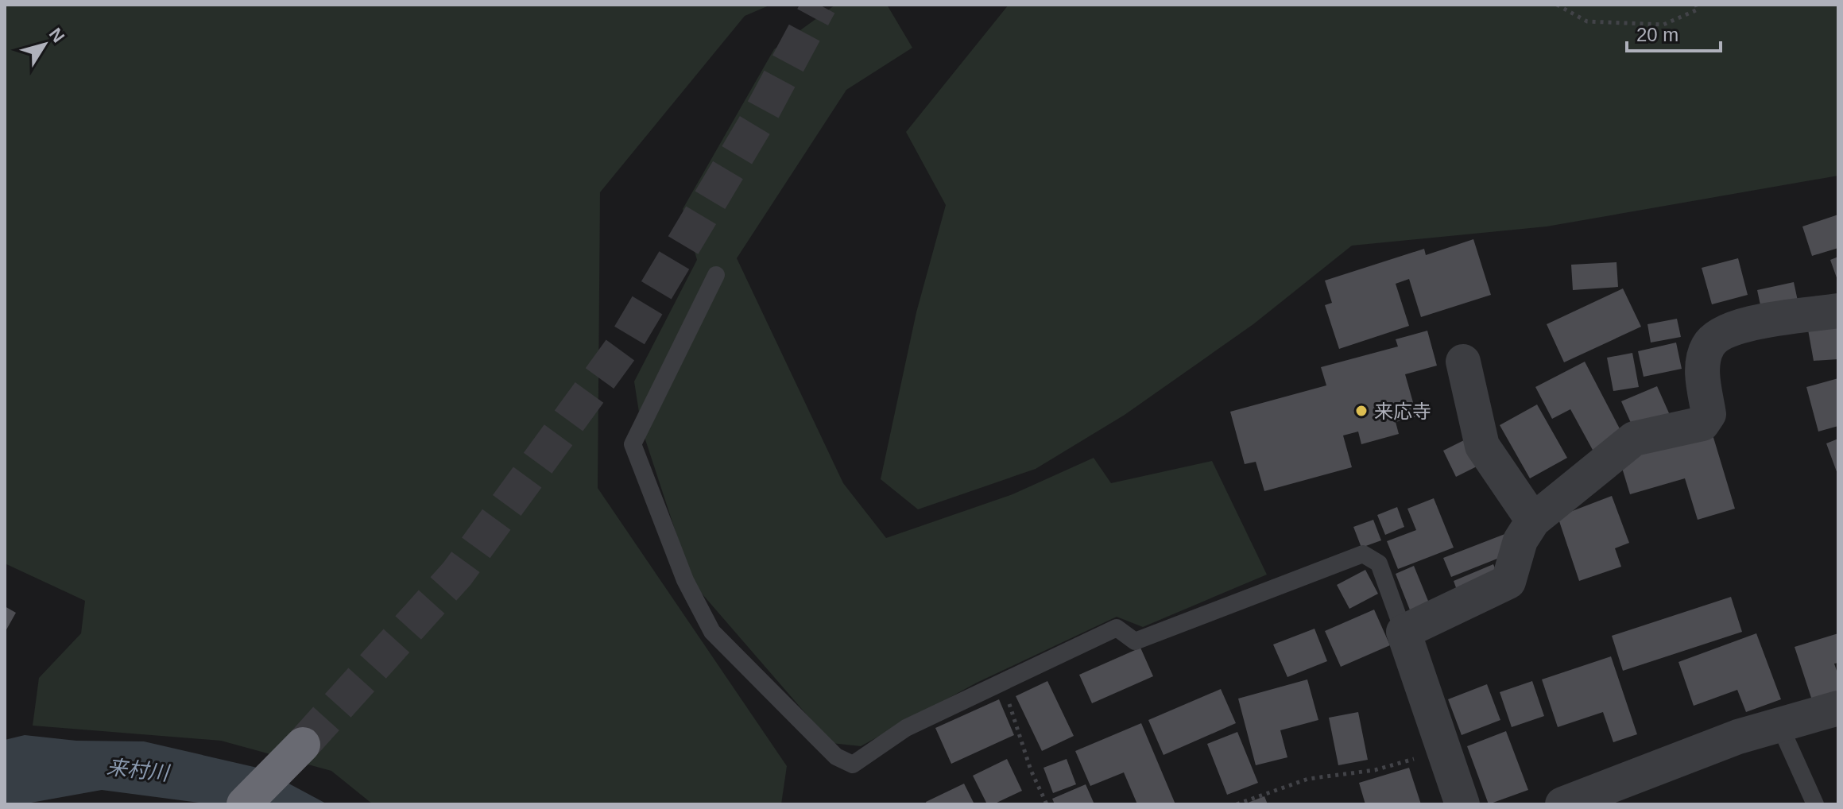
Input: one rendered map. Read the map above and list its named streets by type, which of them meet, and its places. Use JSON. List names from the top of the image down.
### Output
{
  "water": ["来村川"],
  "places": ["来応寺"],
  "scale_bar": "20 m",
  "north": "top right"
}
